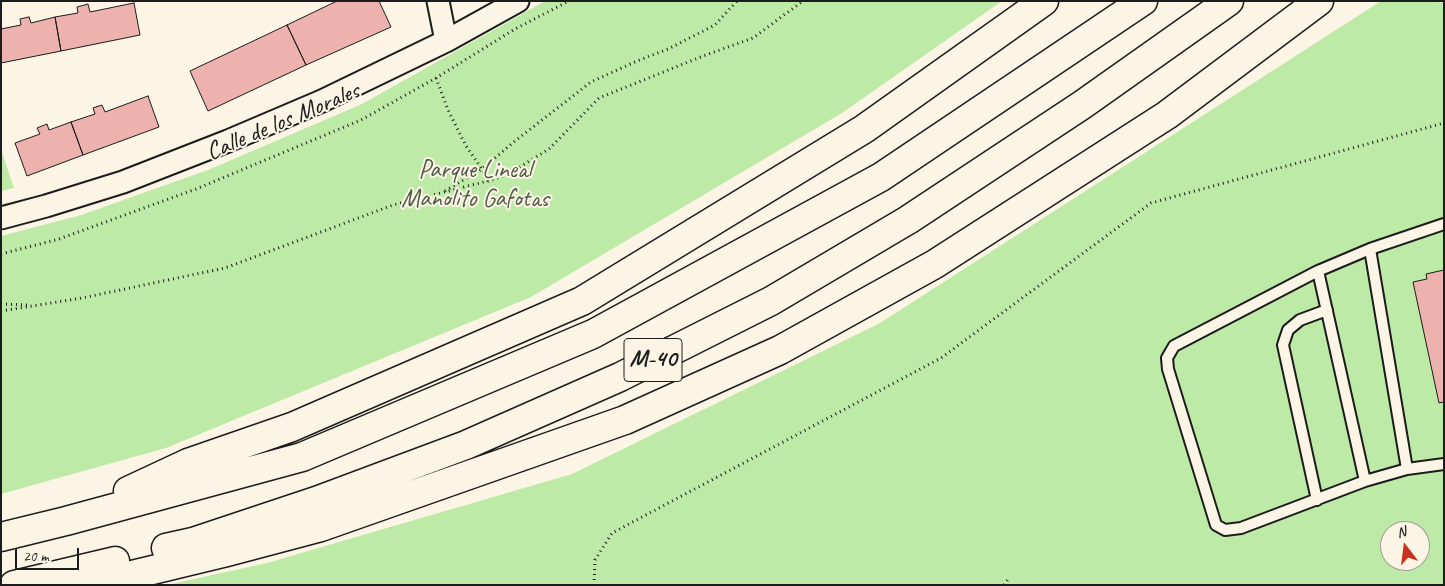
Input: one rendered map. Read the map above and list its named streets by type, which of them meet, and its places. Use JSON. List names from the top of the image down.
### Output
{
  "streets": {
    "highway": ["M-40"],
    "street": ["Calle de los Morales"]
  },
  "parks": ["Parque Lineal Manolito Gafotas"],
  "scale_bar": "20 m",
  "north": "top"
}
